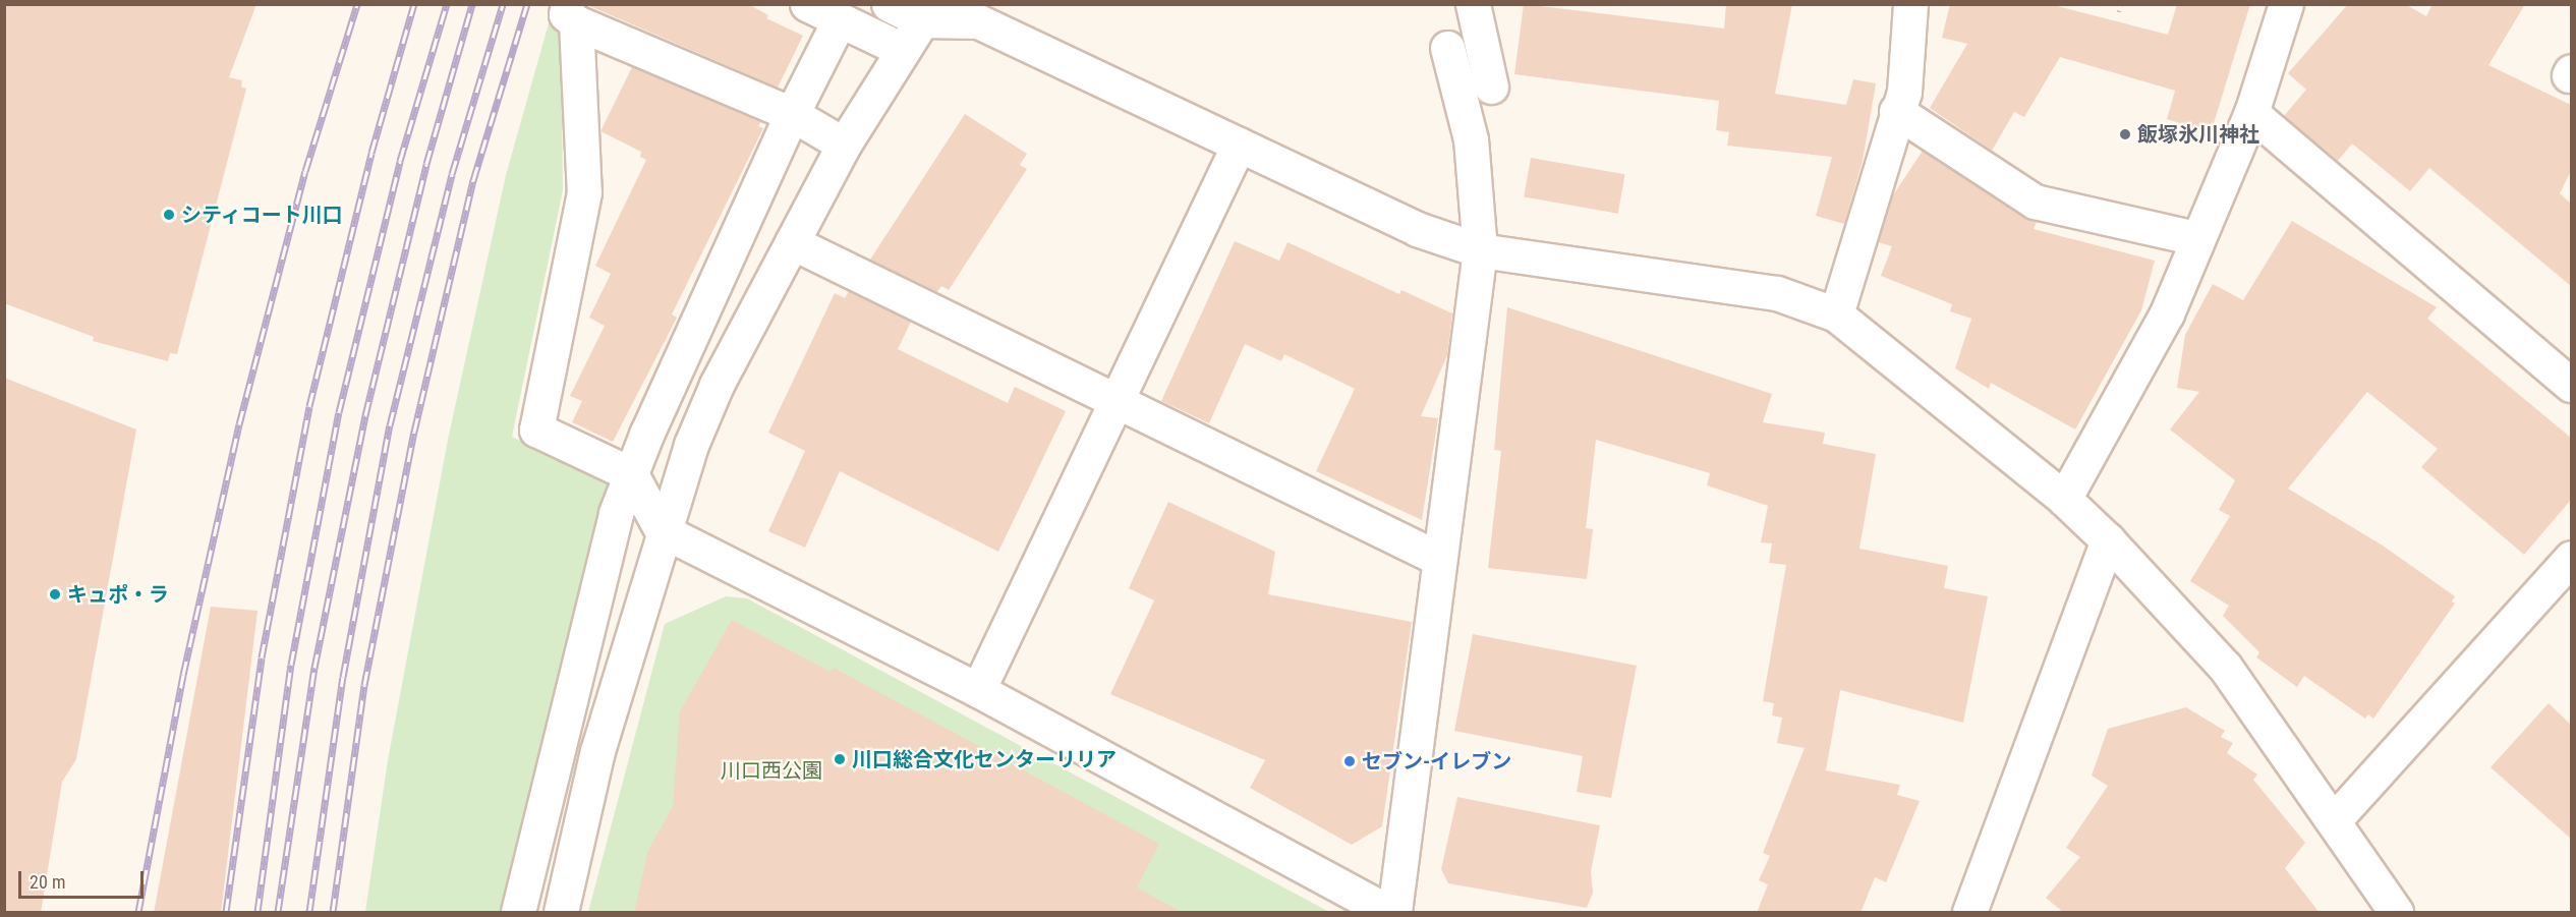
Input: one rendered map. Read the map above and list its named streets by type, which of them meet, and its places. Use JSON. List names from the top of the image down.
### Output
{
  "parks": ["川口西公園"],
  "places": [
    "飯塚氷川神社",
    "シティコート川口",
    "キュポ・ラ",
    "川口総合文化センターリリア",
    "セブン-イレブン"
  ],
  "scale_bar": "20 m"
}
